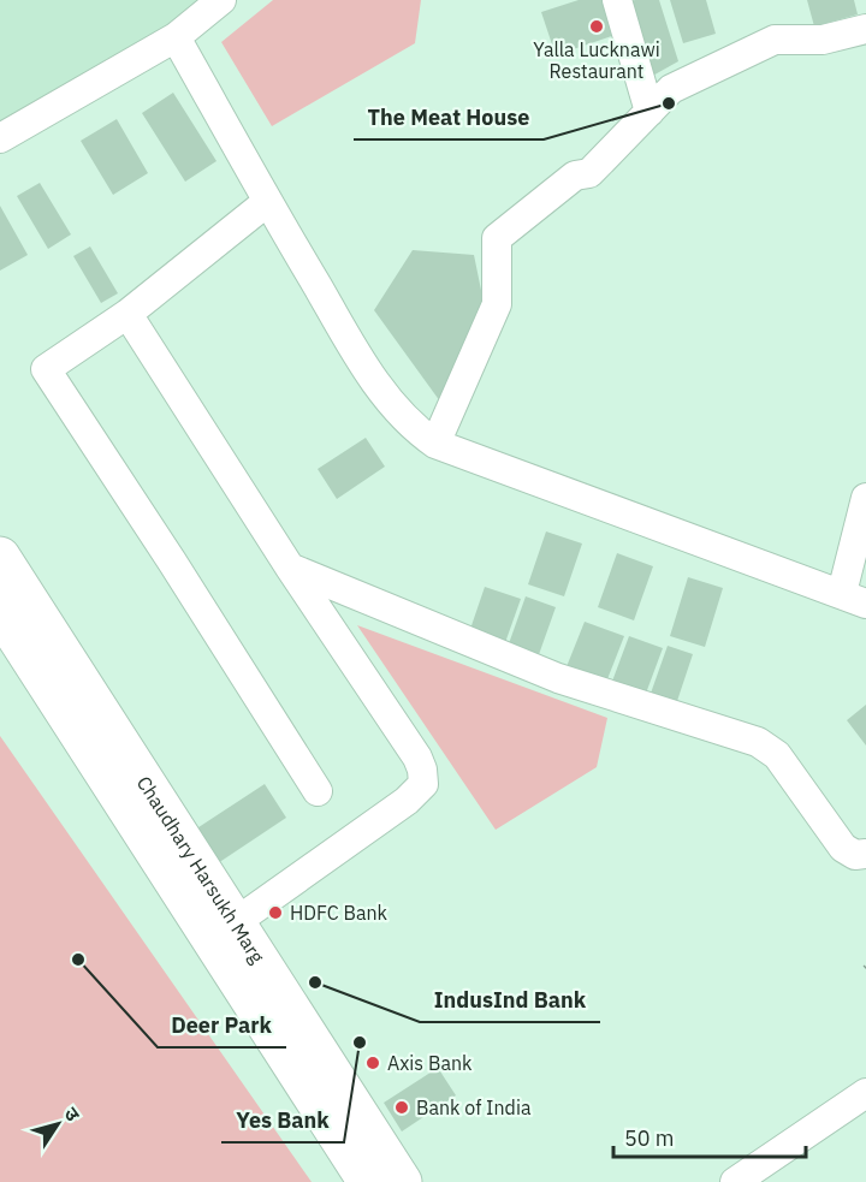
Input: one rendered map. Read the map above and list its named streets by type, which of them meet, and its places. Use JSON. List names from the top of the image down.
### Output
{
  "streets": {
    "street": ["Chaudhary Harsukh Marg"]
  },
  "places": [
    "Yalla Lucknawi Restaurant",
    "The Meat House",
    "HDFC Bank",
    "Deer Park",
    "IndusInd Bank",
    "Yes Bank",
    "Axis Bank",
    "Bank of India"
  ],
  "scale_bar": "50 m",
  "north": "top right"
}
